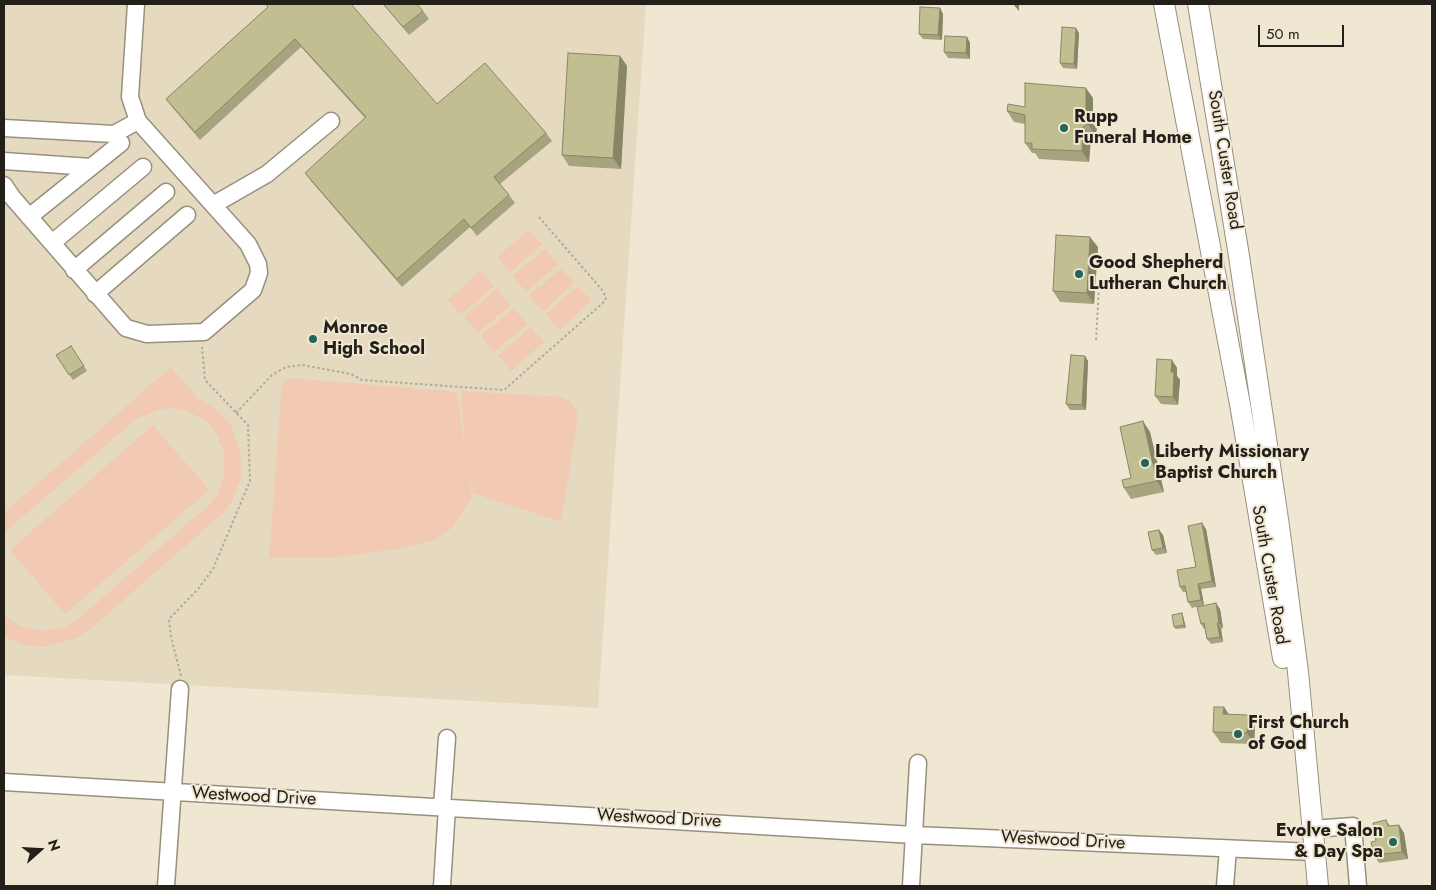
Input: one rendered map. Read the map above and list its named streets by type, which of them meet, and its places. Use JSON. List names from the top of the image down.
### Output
{
  "streets": {
    "main road": ["South Custer Road"],
    "street": ["Westwood Drive"]
  },
  "crossings": [
    ["South Custer Road", "Westwood Drive"]
  ],
  "places": [
    "Rupp Funeral Home",
    "Good Shepherd Lutheran Church",
    "Monroe High School",
    "Liberty Missionary Baptist Church",
    "First Church of God",
    "Evolve Salon & Day Spa"
  ],
  "scale_bar": "50 m",
  "north": "right"
}
